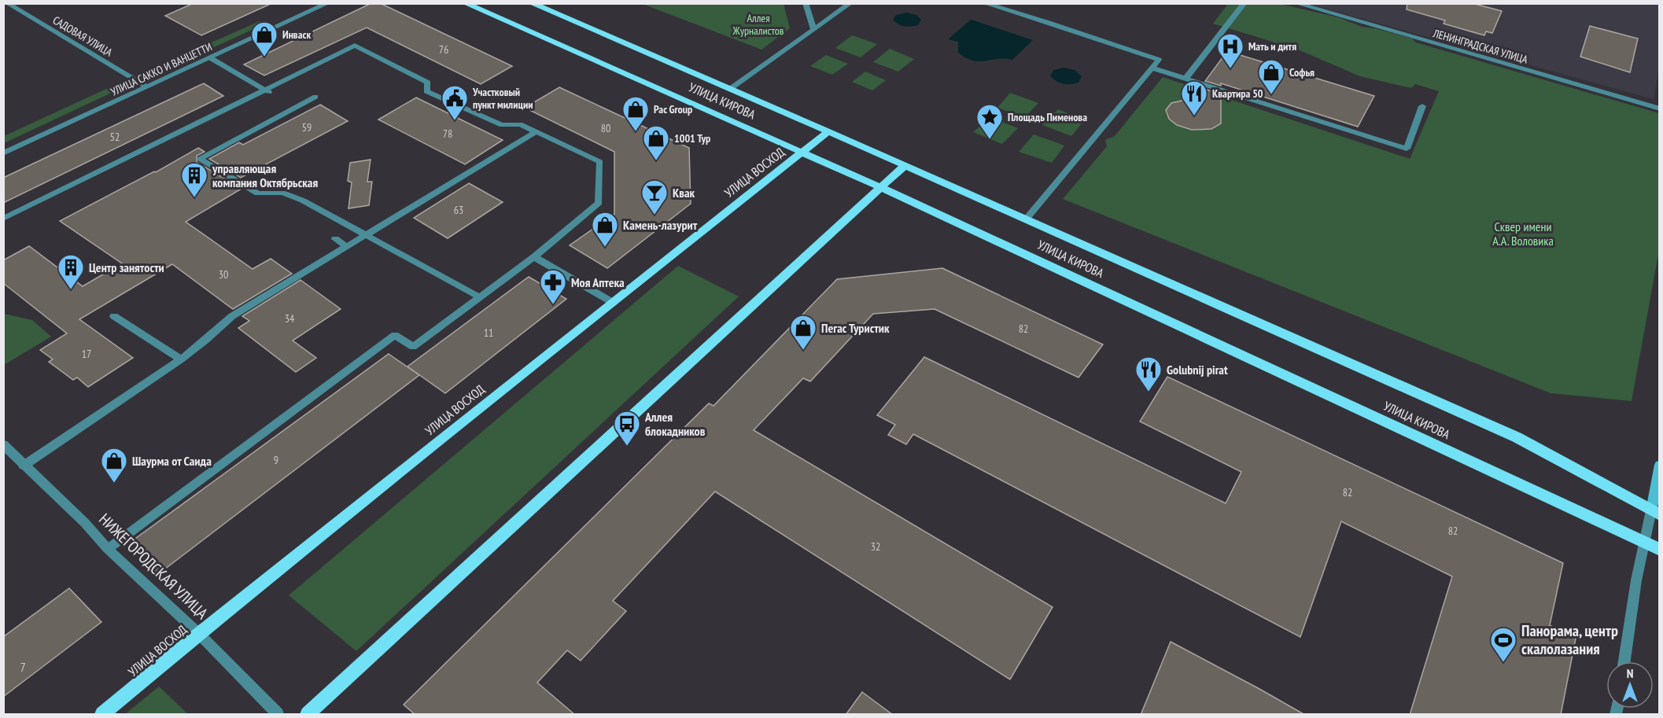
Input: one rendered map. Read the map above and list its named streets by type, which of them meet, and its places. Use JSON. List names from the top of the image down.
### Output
{
  "streets": {
    "main road": ["УЛИЦА КИРОВА", "УЛИЦА ВОСХОД"],
    "street": [
      "САДОВАЯ УЛИЦА",
      "ЛЕНИНГРАДСКАЯ УЛИЦА",
      "УЛИЦА САККО И ВАНЦЕТТИ",
      "НИЖЕГОРОДСКАЯ УЛИЦА"
    ]
  },
  "crossings": [
    ["САДОВАЯ УЛИЦА", "УЛИЦА САККО И ВАНЦЕТТИ"],
    ["УЛИЦА КИРОВА", "УЛИЦА ВОСХОД"],
    ["УЛИЦА ВОСХОД", "НИЖЕГОРОДСКАЯ УЛИЦА"]
  ],
  "parks": ["Аллея Журналистов", "Cквер имени А.А. Воловика"],
  "places": {
    "shop": [
      "Инваск",
      "Софья",
      "Pac Group",
      "1001 Тур",
      "Камень-лазурит",
      "Пегас Туристик",
      "Шаурма от Саида"
    ],
    "hospital": ["Мать и дитя"],
    "restaurant": ["Квартира 50", "Golubnij pirat"],
    "public building": ["Участковый пункт милиции"],
    "place": ["Площадь Пименова"],
    "building": ["управляющая компания Октябрьская", "Центр занятости"],
    "bar": ["Квак"],
    "pharmacy": ["Моя Аптека"],
    "bus stop": ["Аллея блокадников"],
    "sports": ["Панорама, центр скалолазания"]
  },
  "house_numbers": [
    "76",
    "59",
    "80",
    "78",
    "52",
    "63",
    "30",
    "34",
    "82",
    "11",
    "17",
    "9",
    "82",
    "82",
    "32",
    "7"
  ],
  "north": "top"
}
